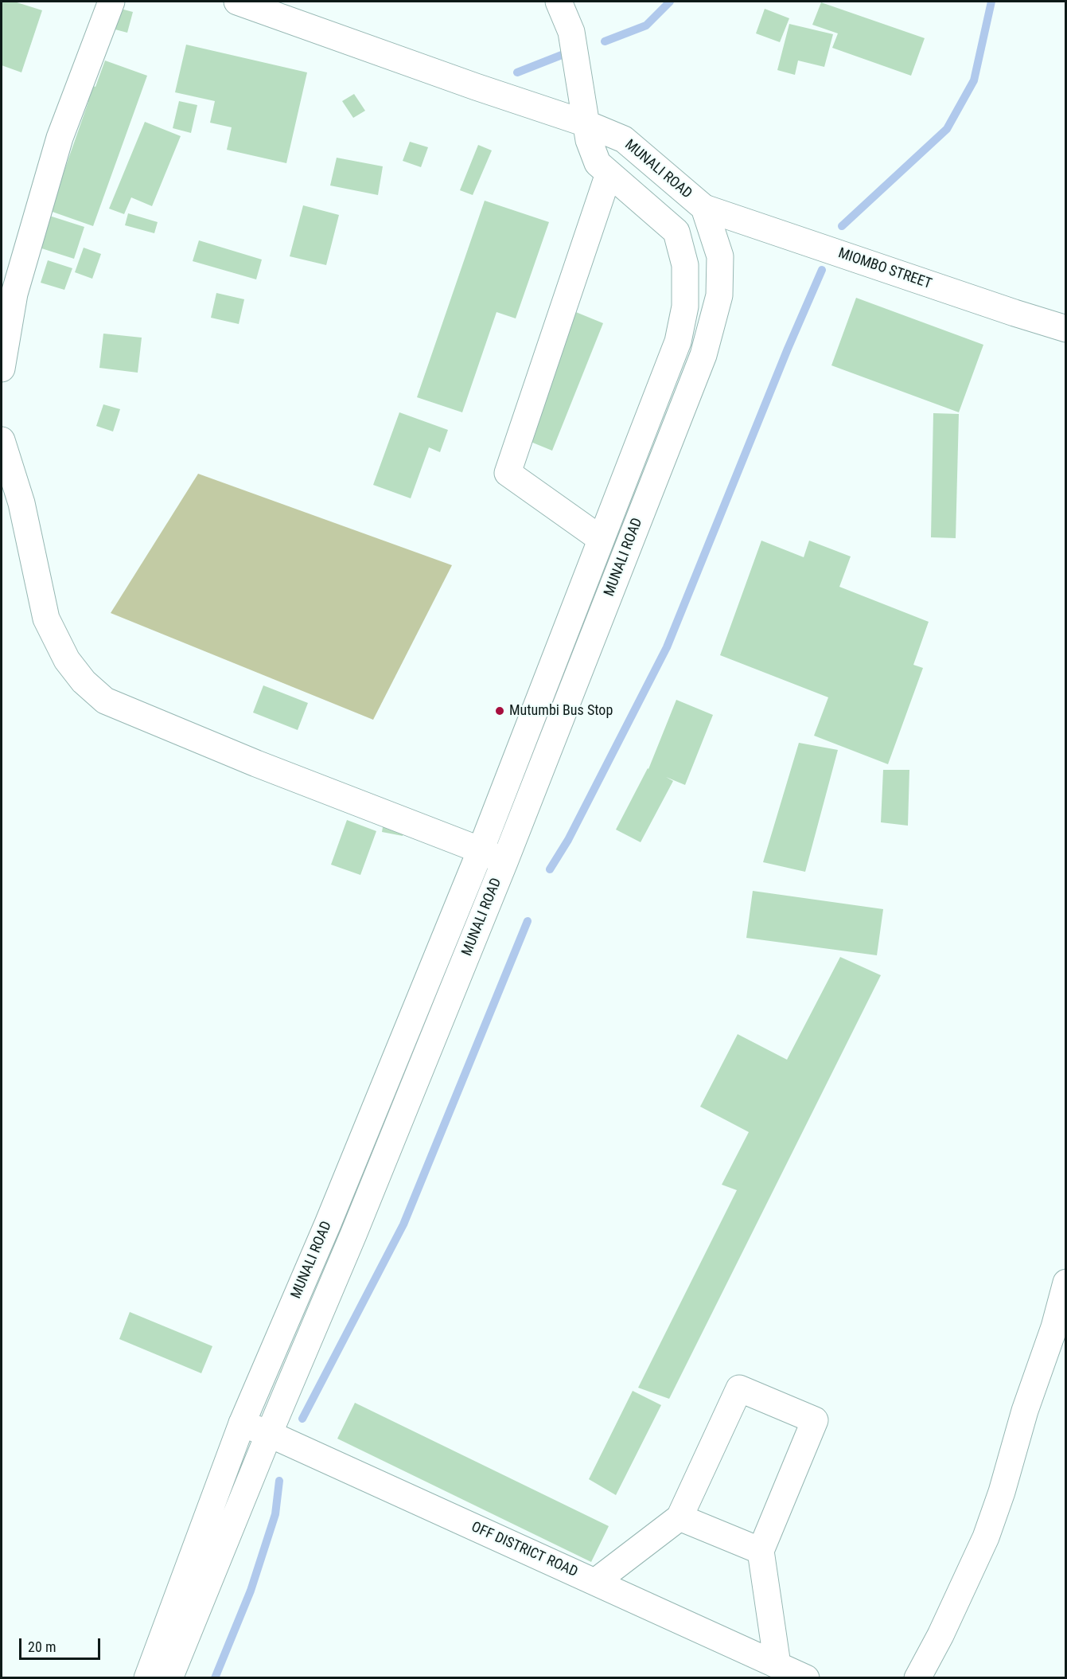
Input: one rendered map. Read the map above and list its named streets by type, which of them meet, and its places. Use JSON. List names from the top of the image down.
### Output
{
  "streets": {
    "main road": ["MUNALI ROAD", "MIOMBO STREET", "OFF DISTRICT ROAD"]
  },
  "crossings": [
    ["MUNALI ROAD", "MIOMBO STREET"],
    ["MUNALI ROAD", "OFF DISTRICT ROAD"]
  ],
  "places": ["Mutumbi Bus Stop"],
  "scale_bar": "20 m"
}
